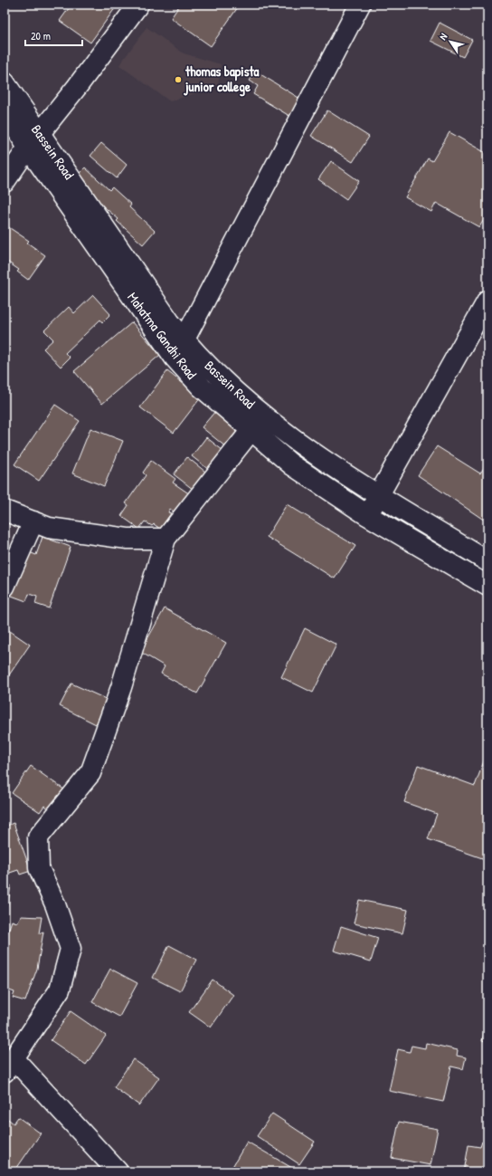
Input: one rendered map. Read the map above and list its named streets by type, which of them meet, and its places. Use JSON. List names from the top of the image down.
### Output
{
  "streets": {
    "main road": ["Bassein Road", "Mahatma Gandhi Road"]
  },
  "crossings": [
    ["Bassein Road", "Mahatma Gandhi Road"]
  ],
  "places": ["thomas bapista junior college"],
  "scale_bar": "20 m",
  "north": "top left"
}
